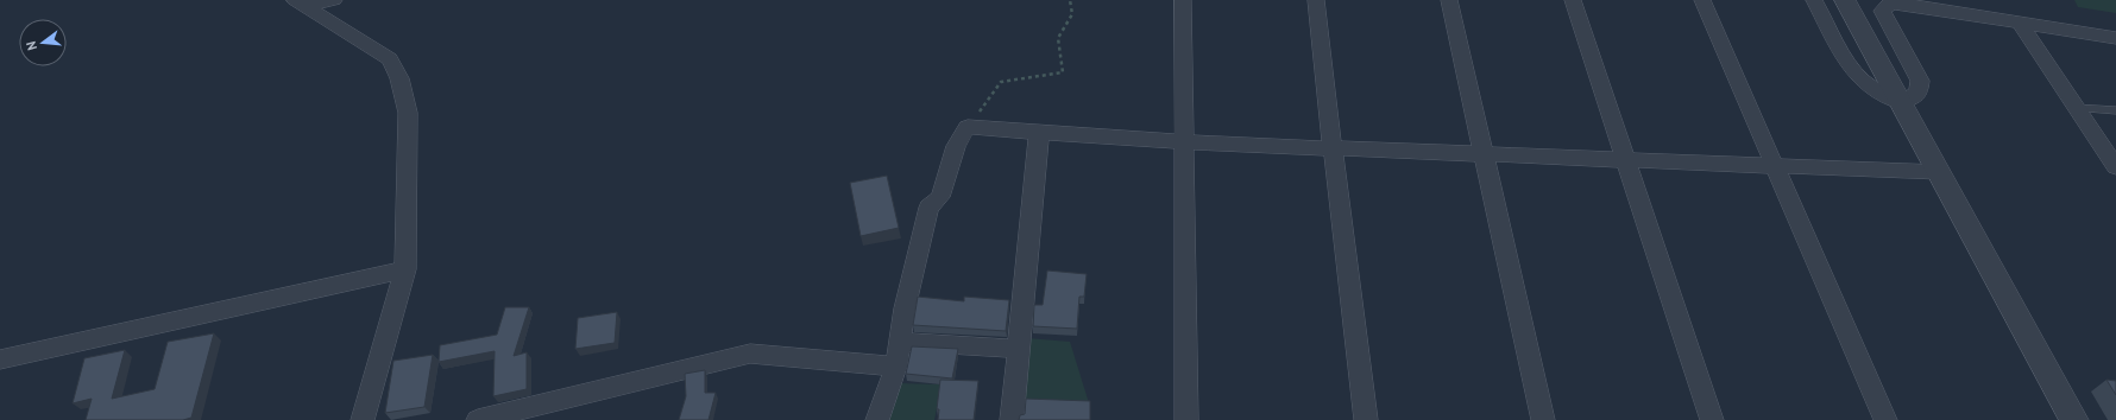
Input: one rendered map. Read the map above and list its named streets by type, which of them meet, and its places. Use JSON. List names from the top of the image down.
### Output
{
  "north": "left"
}
